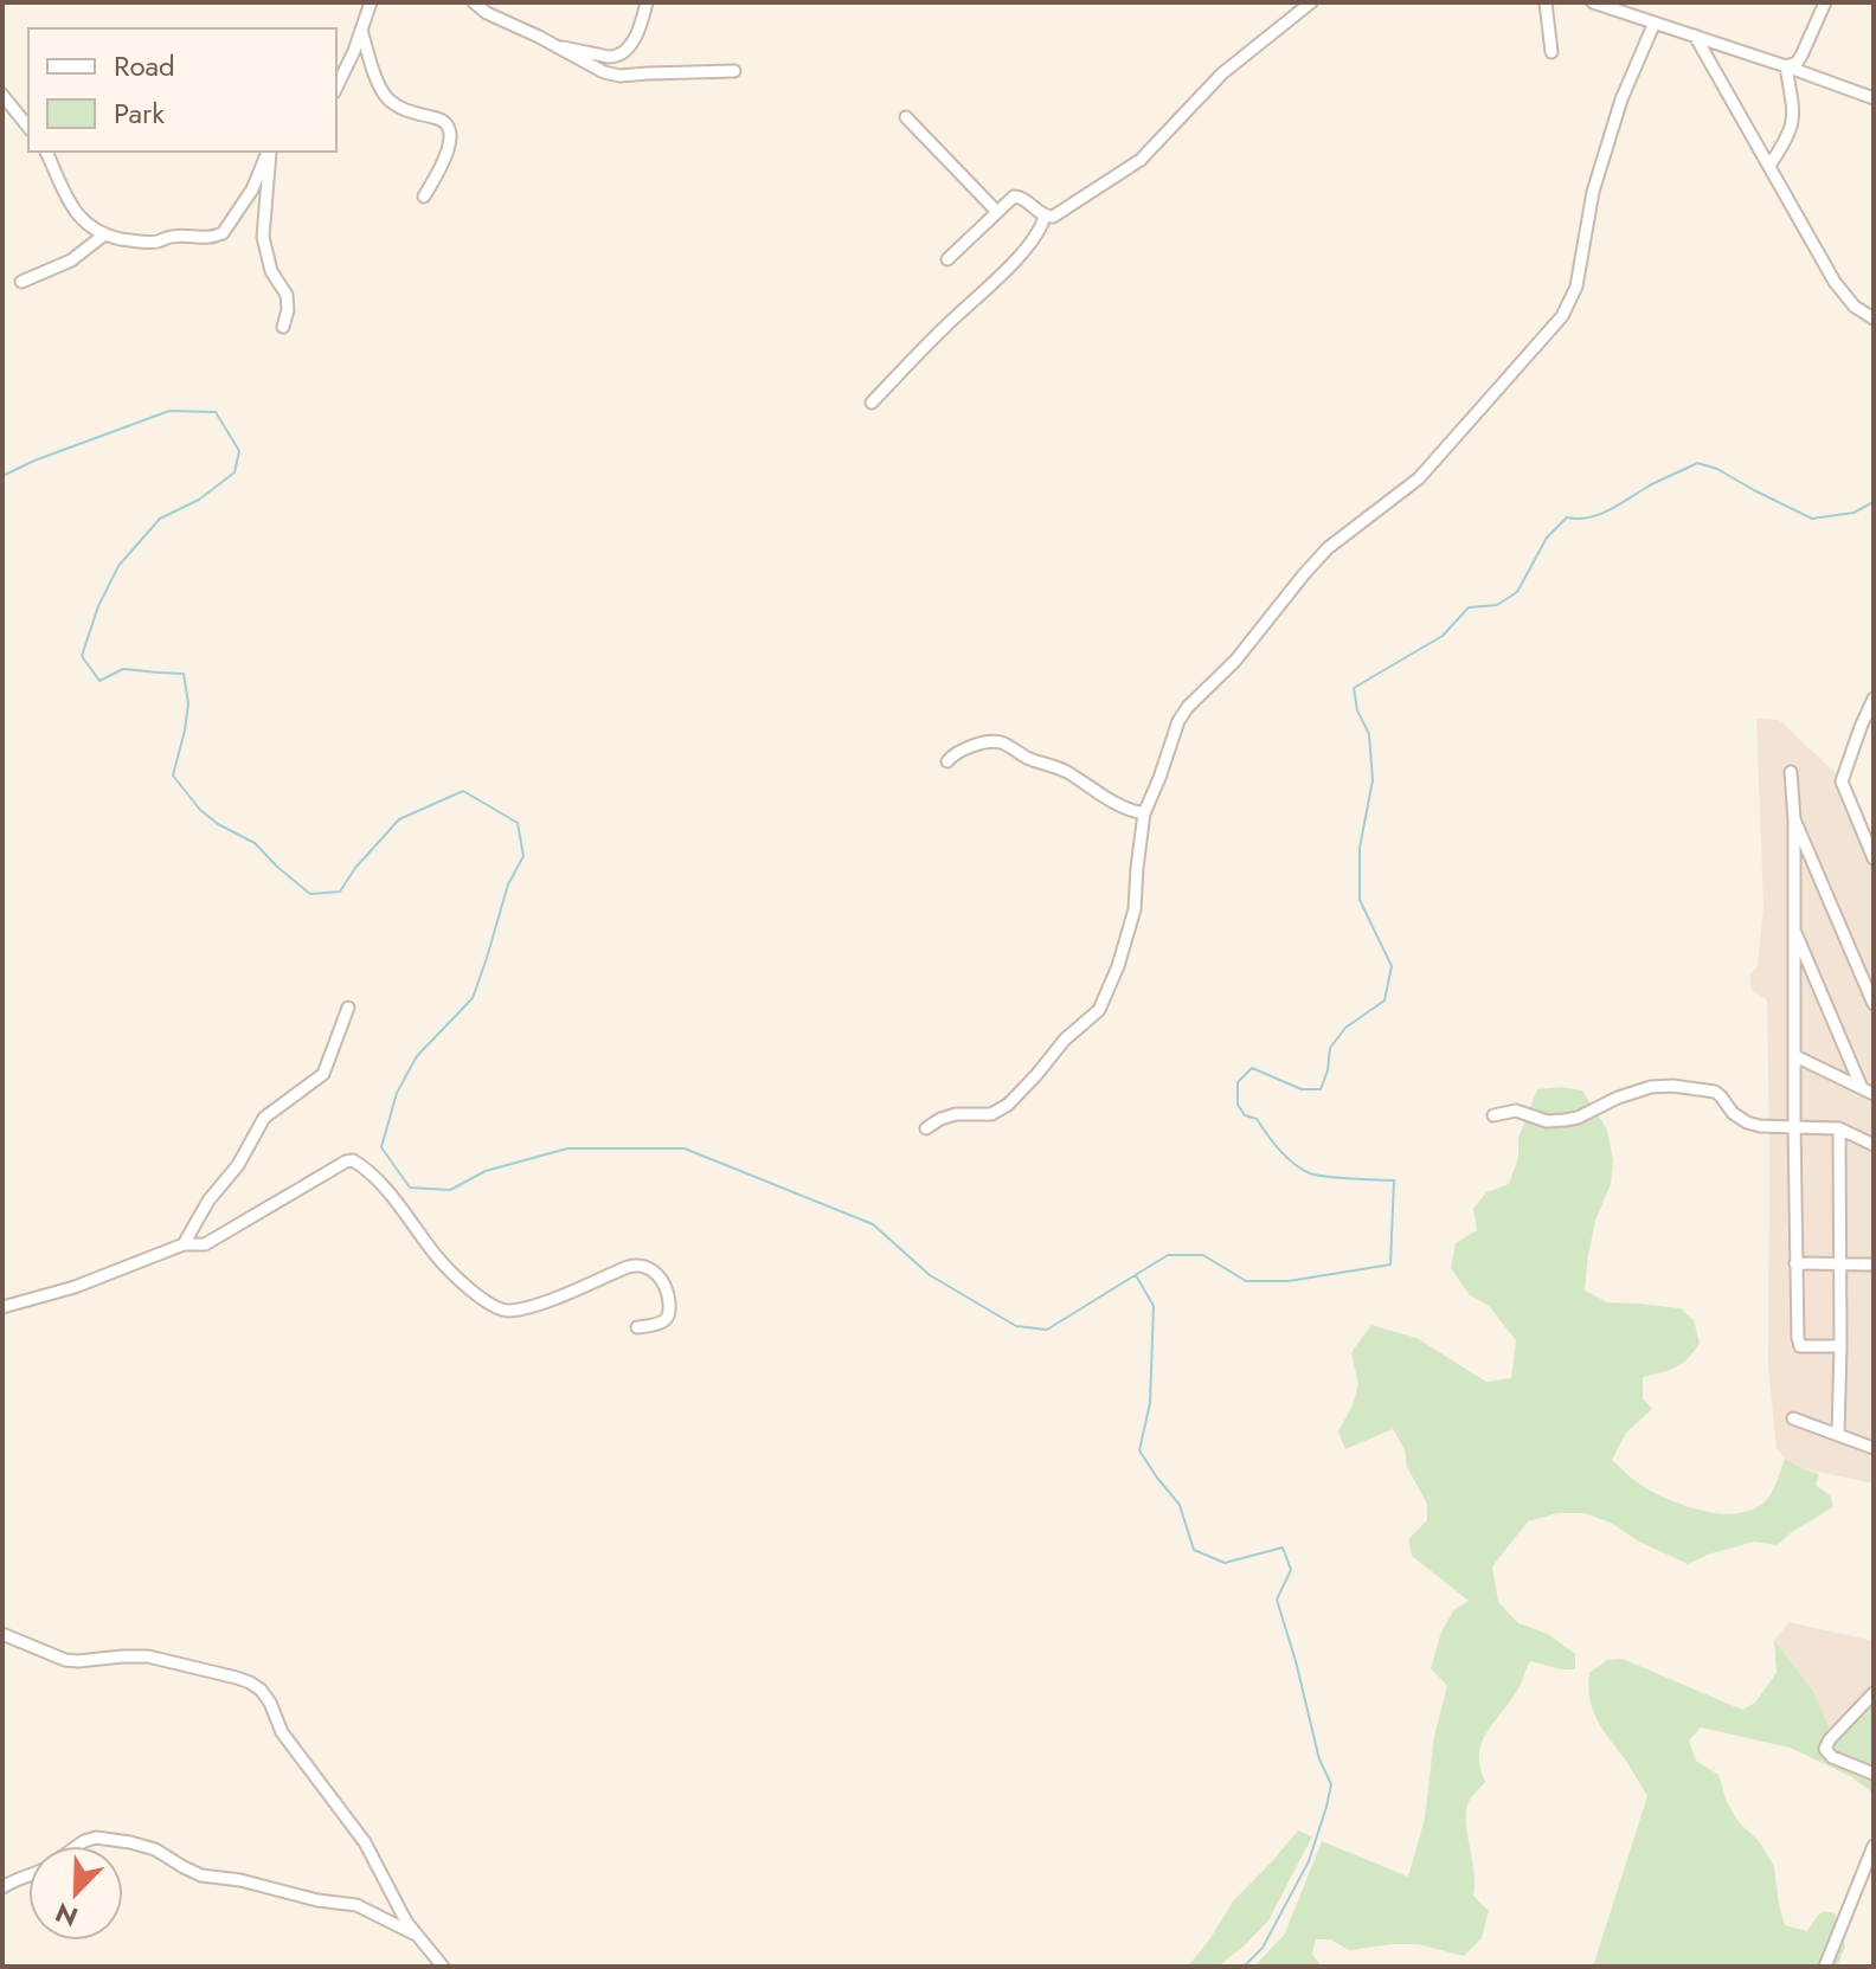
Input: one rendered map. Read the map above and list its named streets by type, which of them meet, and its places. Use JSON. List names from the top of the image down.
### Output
{
  "legend": ["Road", "Park"],
  "north": "bottom left"
}
